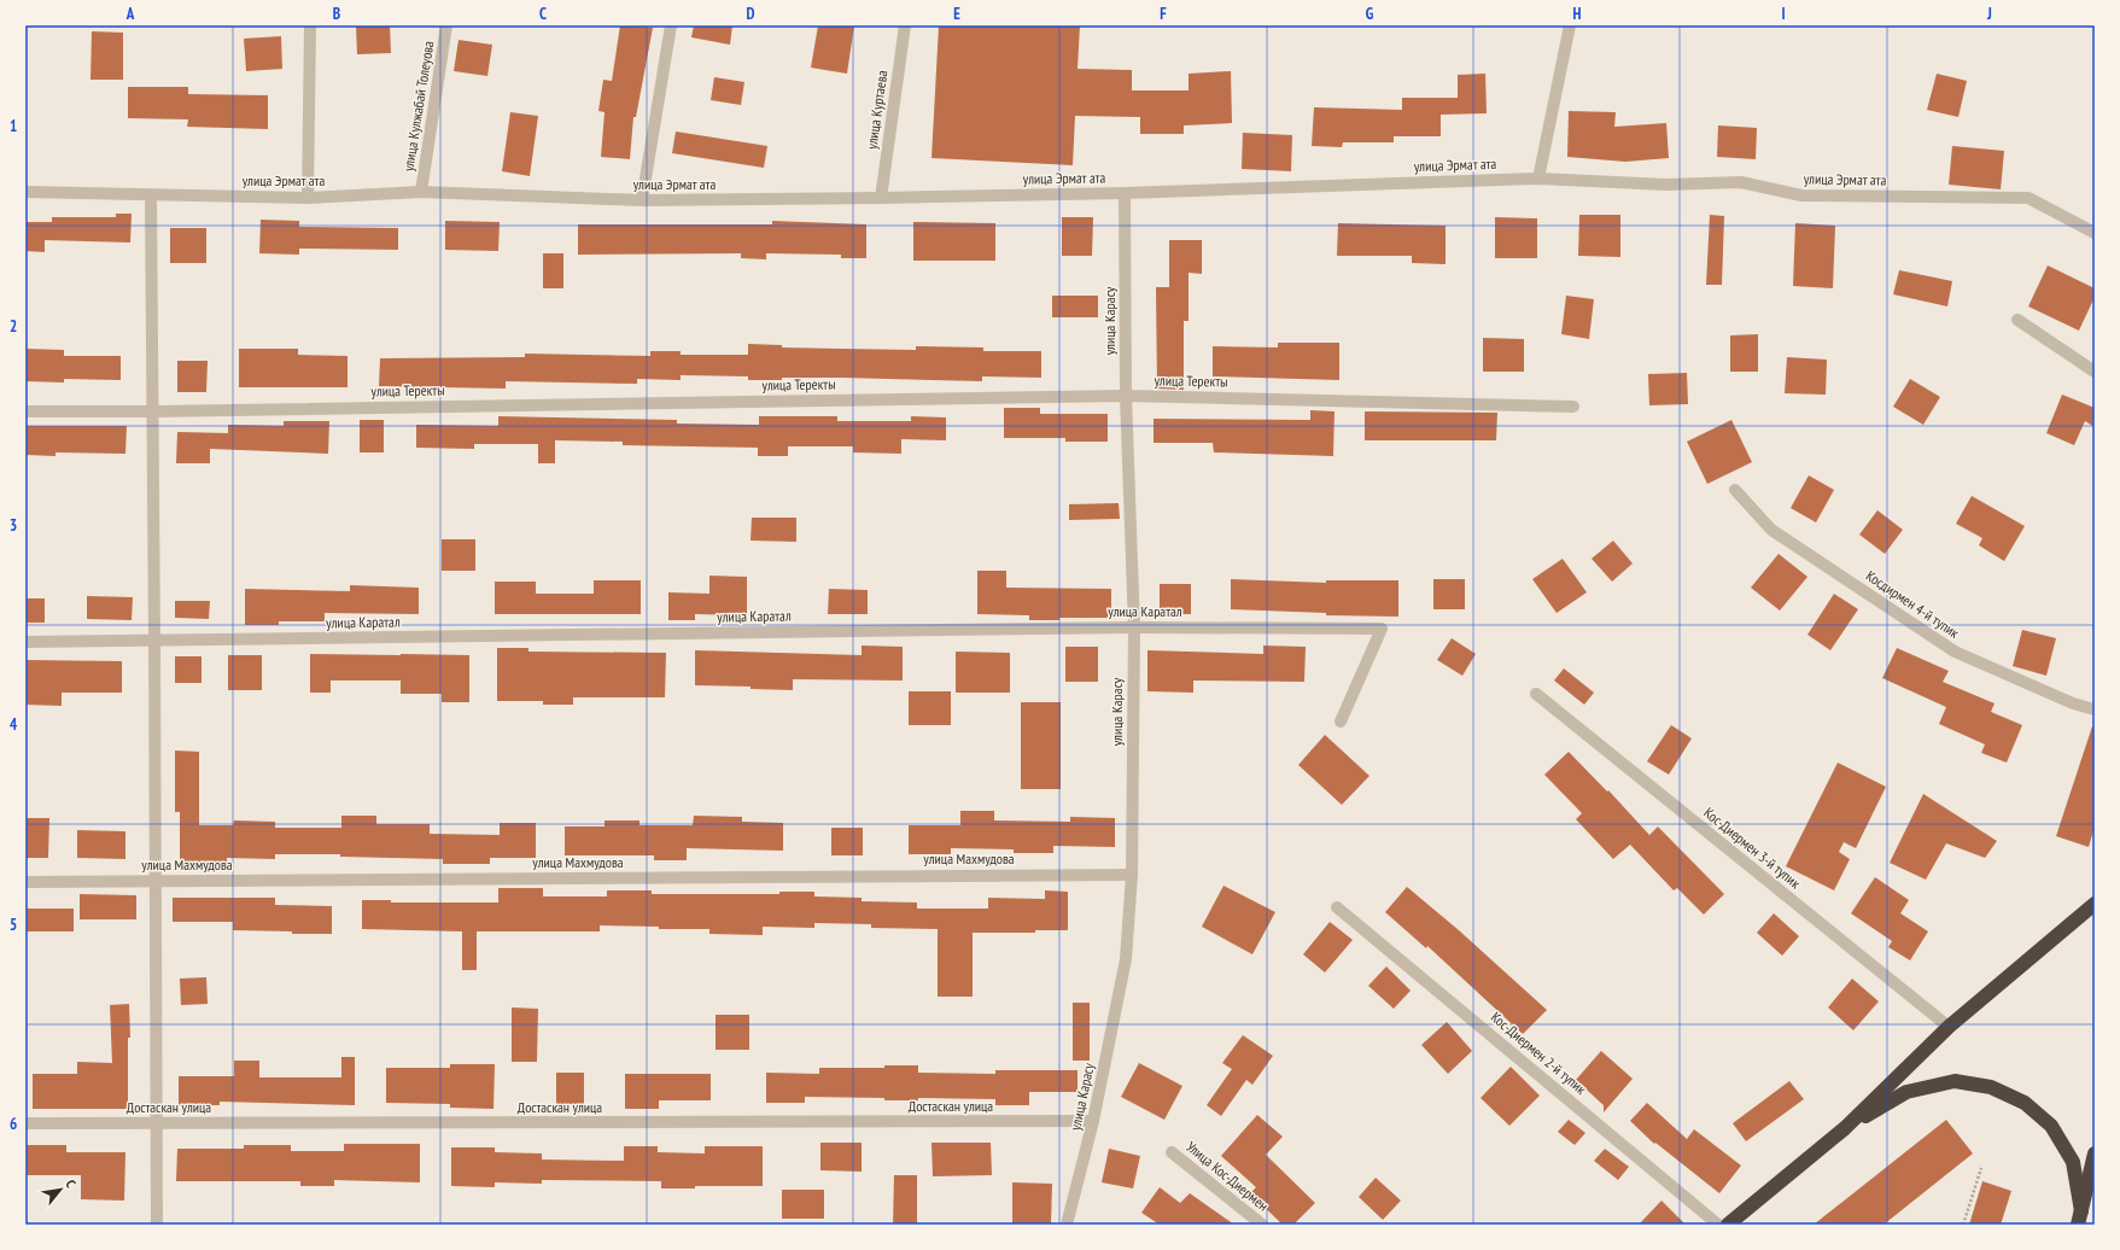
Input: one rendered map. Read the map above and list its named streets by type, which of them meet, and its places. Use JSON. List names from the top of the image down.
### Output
{
  "streets": {
    "street": [
      "улица Кулжабай Толеуова",
      "улица Куртаева",
      "улица Эрмат ата",
      "улица Карасу",
      "улица Теректы",
      "Косдирмен 4-й тупик",
      "улица Каратал",
      "Кос-Диермен 3-й тупик",
      "улица Махмудова",
      "Кос-Диермен 2-й тупик",
      "Достаскан улица",
      "Улица Кос-Диермен"
    ]
  },
  "crossings": [
    ["улица Кулжабай Толеуова", "улица Эрмат ата"],
    ["улица Куртаева", "улица Эрмат ата"],
    ["улица Эрмат ата", "улица Карасу"],
    ["улица Карасу", "улица Теректы"],
    ["улица Карасу", "улица Каратал"],
    ["улица Карасу", "улица Махмудова"],
    ["улица Карасу", "Достаскан улица"]
  ],
  "north": "top right",
  "grid": {
    "columns": [
      "A",
      "B",
      "C",
      "D",
      "E",
      "F",
      "G",
      "H",
      "I",
      "J"
    ],
    "rows": [
      "1",
      "2",
      "3",
      "4",
      "5",
      "6"
    ]
  }
}
